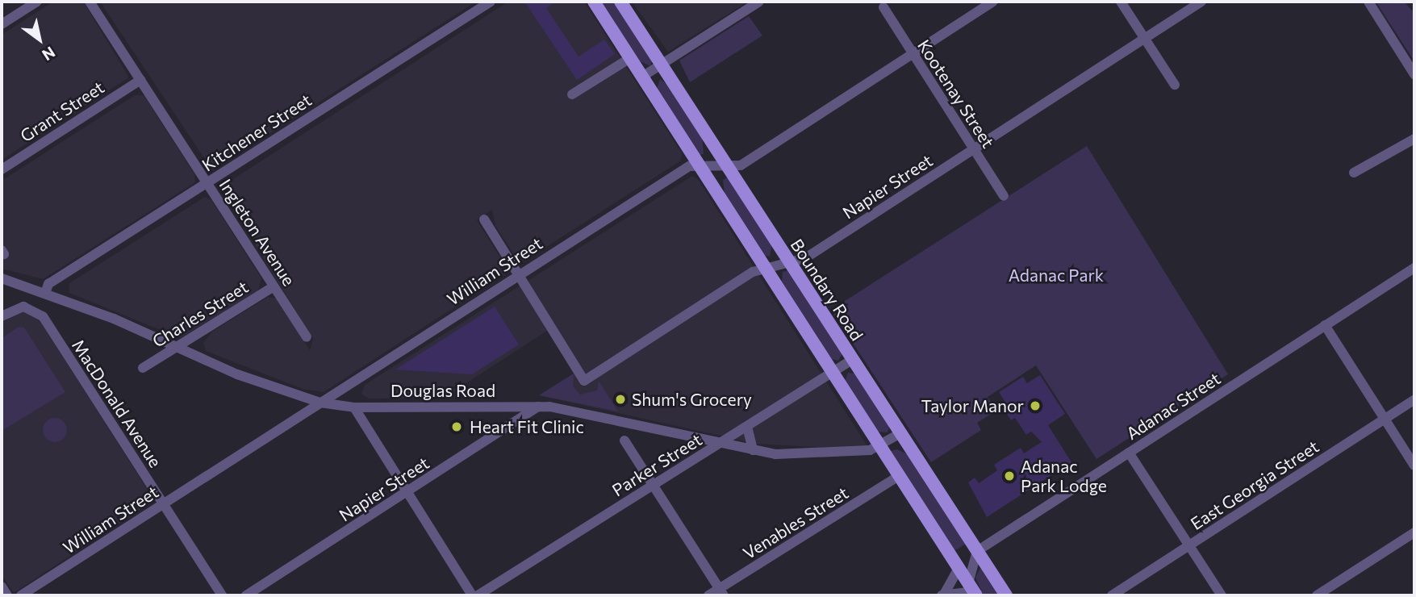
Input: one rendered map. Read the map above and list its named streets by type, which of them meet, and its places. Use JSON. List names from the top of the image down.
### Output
{
  "streets": {
    "main road": ["Boundary Road"],
    "street": [
      "Kootenay Street",
      "Grant Street",
      "Kitchener Street",
      "Napier Street",
      "Ingleton Avenue",
      "William Street",
      "Charles Street",
      "Douglas Road",
      "MacDonald Avenue",
      "Adanac Street",
      "Parker Street",
      "East Georgia Street",
      "Venables Street"
    ]
  },
  "crossings": [
    ["Kootenay Street", "Napier Street"],
    ["Kootenay Street", "William Street"],
    ["Grant Street", "Ingleton Avenue"],
    ["Kitchener Street", "Ingleton Avenue"],
    ["Kitchener Street", "Douglas Road"],
    ["Napier Street", "William Street"],
    ["Napier Street", "Boundary Road"],
    ["Napier Street", "Douglas Road"],
    ["Ingleton Avenue", "Charles Street"],
    ["William Street", "Boundary Road"],
    ["William Street", "Douglas Road"],
    ["William Street", "MacDonald Avenue"],
    ["Boundary Road", "Douglas Road"],
    ["Boundary Road", "Adanac Street"],
    ["Boundary Road", "Parker Street"],
    ["Charles Street", "Douglas Road"],
    ["Douglas Road", "Parker Street"]
  ],
  "parks": ["Adanac Park"],
  "places": [
    "Shum's Grocery",
    "Taylor Manor",
    "Heart Fit Clinic",
    "Adanac Park Lodge"
  ],
  "north": "bottom right"
}
